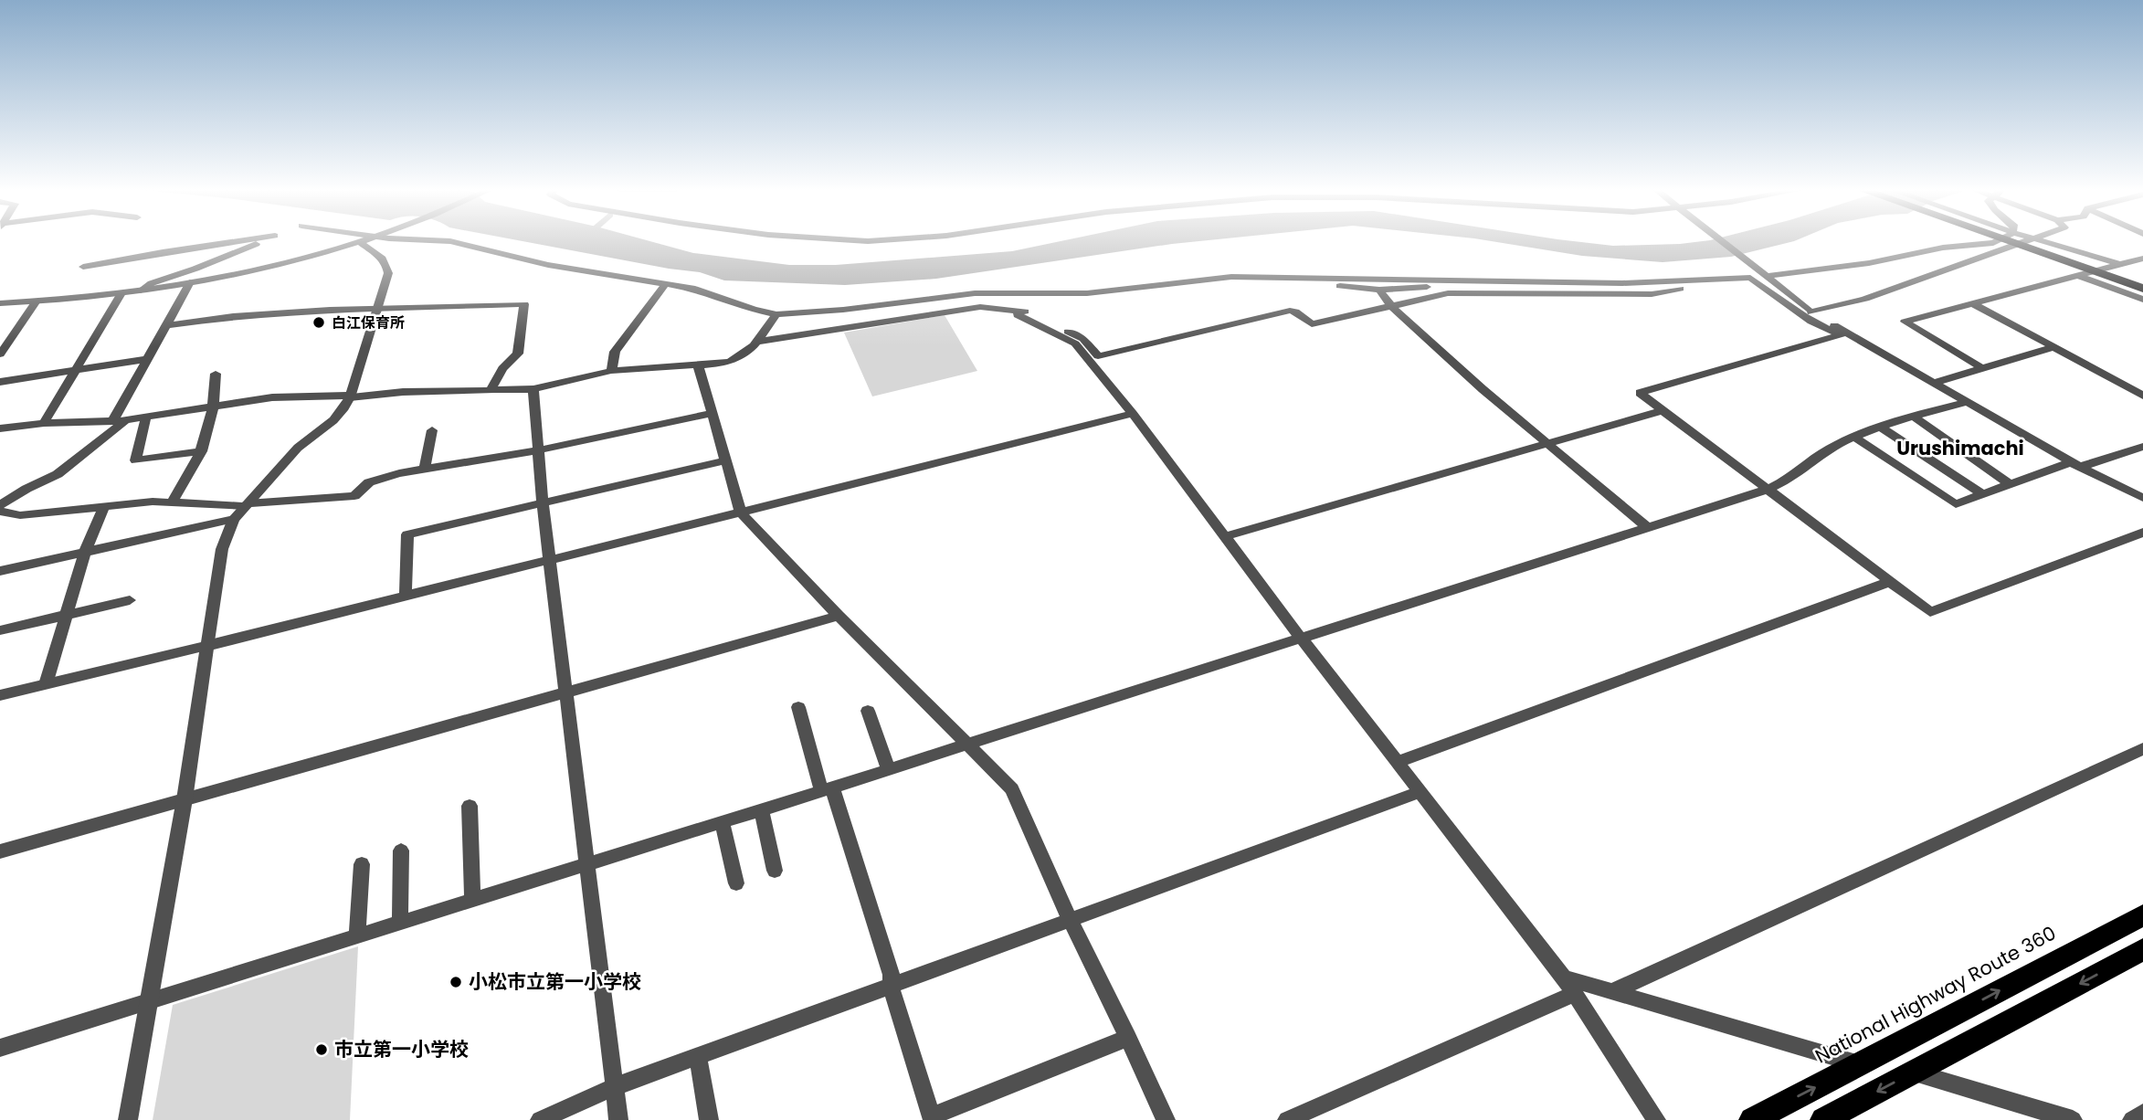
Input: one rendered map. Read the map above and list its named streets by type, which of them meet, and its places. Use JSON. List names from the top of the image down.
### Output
{
  "streets": {
    "highway": ["National Highway Route 360"]
  },
  "districts": ["Urushimachi"],
  "places": ["白江保育所", "小松市立第一小学校", "市立第一小学校"]
}
